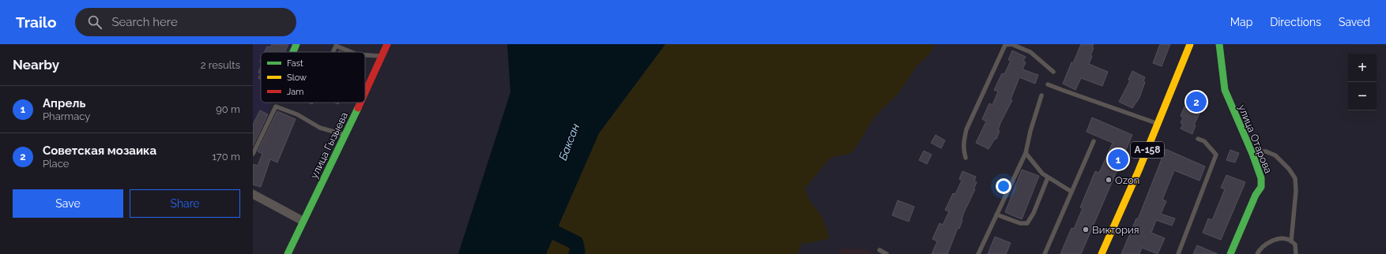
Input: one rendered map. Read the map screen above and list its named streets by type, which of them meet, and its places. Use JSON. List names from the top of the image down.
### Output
{
  "streets": {
    "street": ["улица Отарова", "улица Гызыева", "А-158"]
  },
  "water": ["Баксан"],
  "places": ["Ozon", "Виктория"],
  "legend": ["Fast", "Slow", "Jam"],
  "page": {
    "header": "Trailo",
    "search": "Search here",
    "nav": ["Map", "Directions", "Saved"],
    "heading": ["Nearby", "2 results"],
    "map_buttons": ["+", "−"],
    "list": [
      {
        "mark": "1",
        "name": "Апрель",
        "note": "Pharmacy",
        "value": "90 m"
      },
      {
        "mark": "2",
        "name": "Советская мозаика",
        "note": "Place",
        "value": "170 m"
      }
    ],
    "pins": ["2", "1"],
    "buttons": ["Save", "Share"]
  }
}
